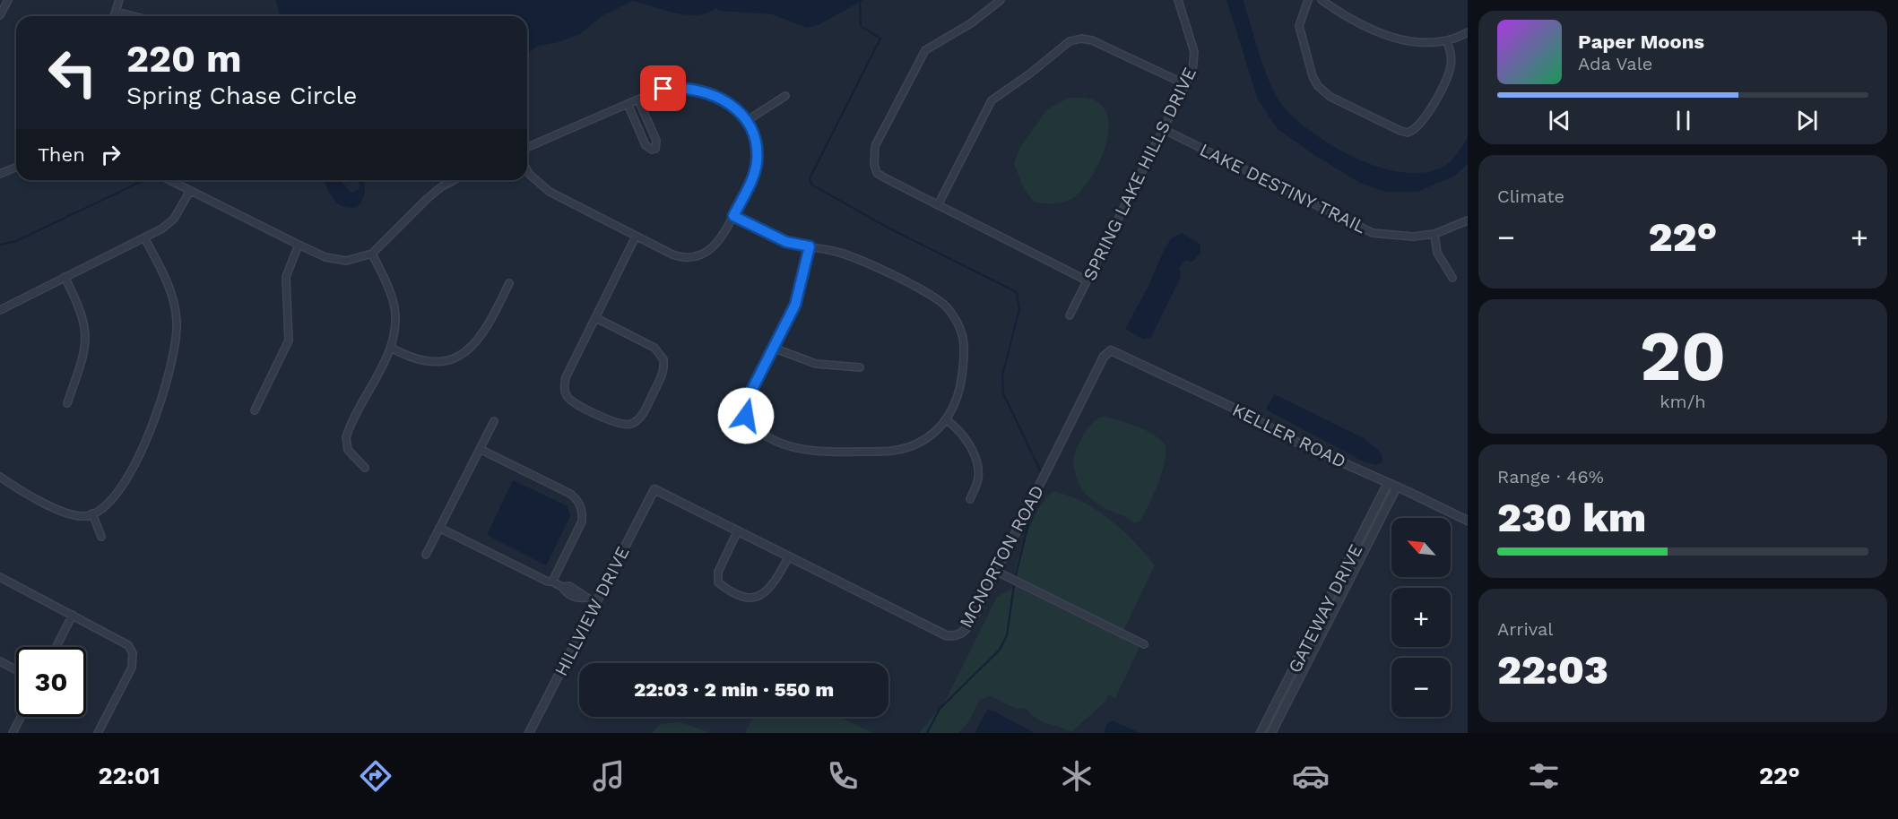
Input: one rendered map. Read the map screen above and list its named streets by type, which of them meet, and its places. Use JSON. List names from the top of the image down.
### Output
{
  "streets": {
    "street": [
      "SPRING LAKE HILLS DRIVE",
      "LAKE DESTINY TRAIL",
      "KELLER ROAD",
      "MCNORTON ROAD",
      "GATEWAY DRIVE",
      "HILLVIEW DRIVE"
    ]
  },
  "crossings": [
    ["SPRING LAKE HILLS DRIVE", "LAKE DESTINY TRAIL"],
    ["KELLER ROAD", "MCNORTON ROAD"],
    ["KELLER ROAD", "GATEWAY DRIVE"],
    ["MCNORTON ROAD", "HILLVIEW DRIVE"]
  ],
  "north": "top left",
  "page": {
    "turn": ["220 m", "Spring Chase Circle"],
    "song": ["Paper Moons", "Ada Vale"],
    "then": "Then",
    "tile": [
      "Climate",
      ["20", "km/h"],
      ["Range · 46%", "230 km"],
      ["Arrival", "22:03"]
    ],
    "heat": ["−", "22°", "+"],
    "map_buttons": ["+", "−"],
    "limit": "30",
    "trip": "22:03 · 2 min · 550 m",
    "tabs": ["22:01", "22°"]
  }
}
